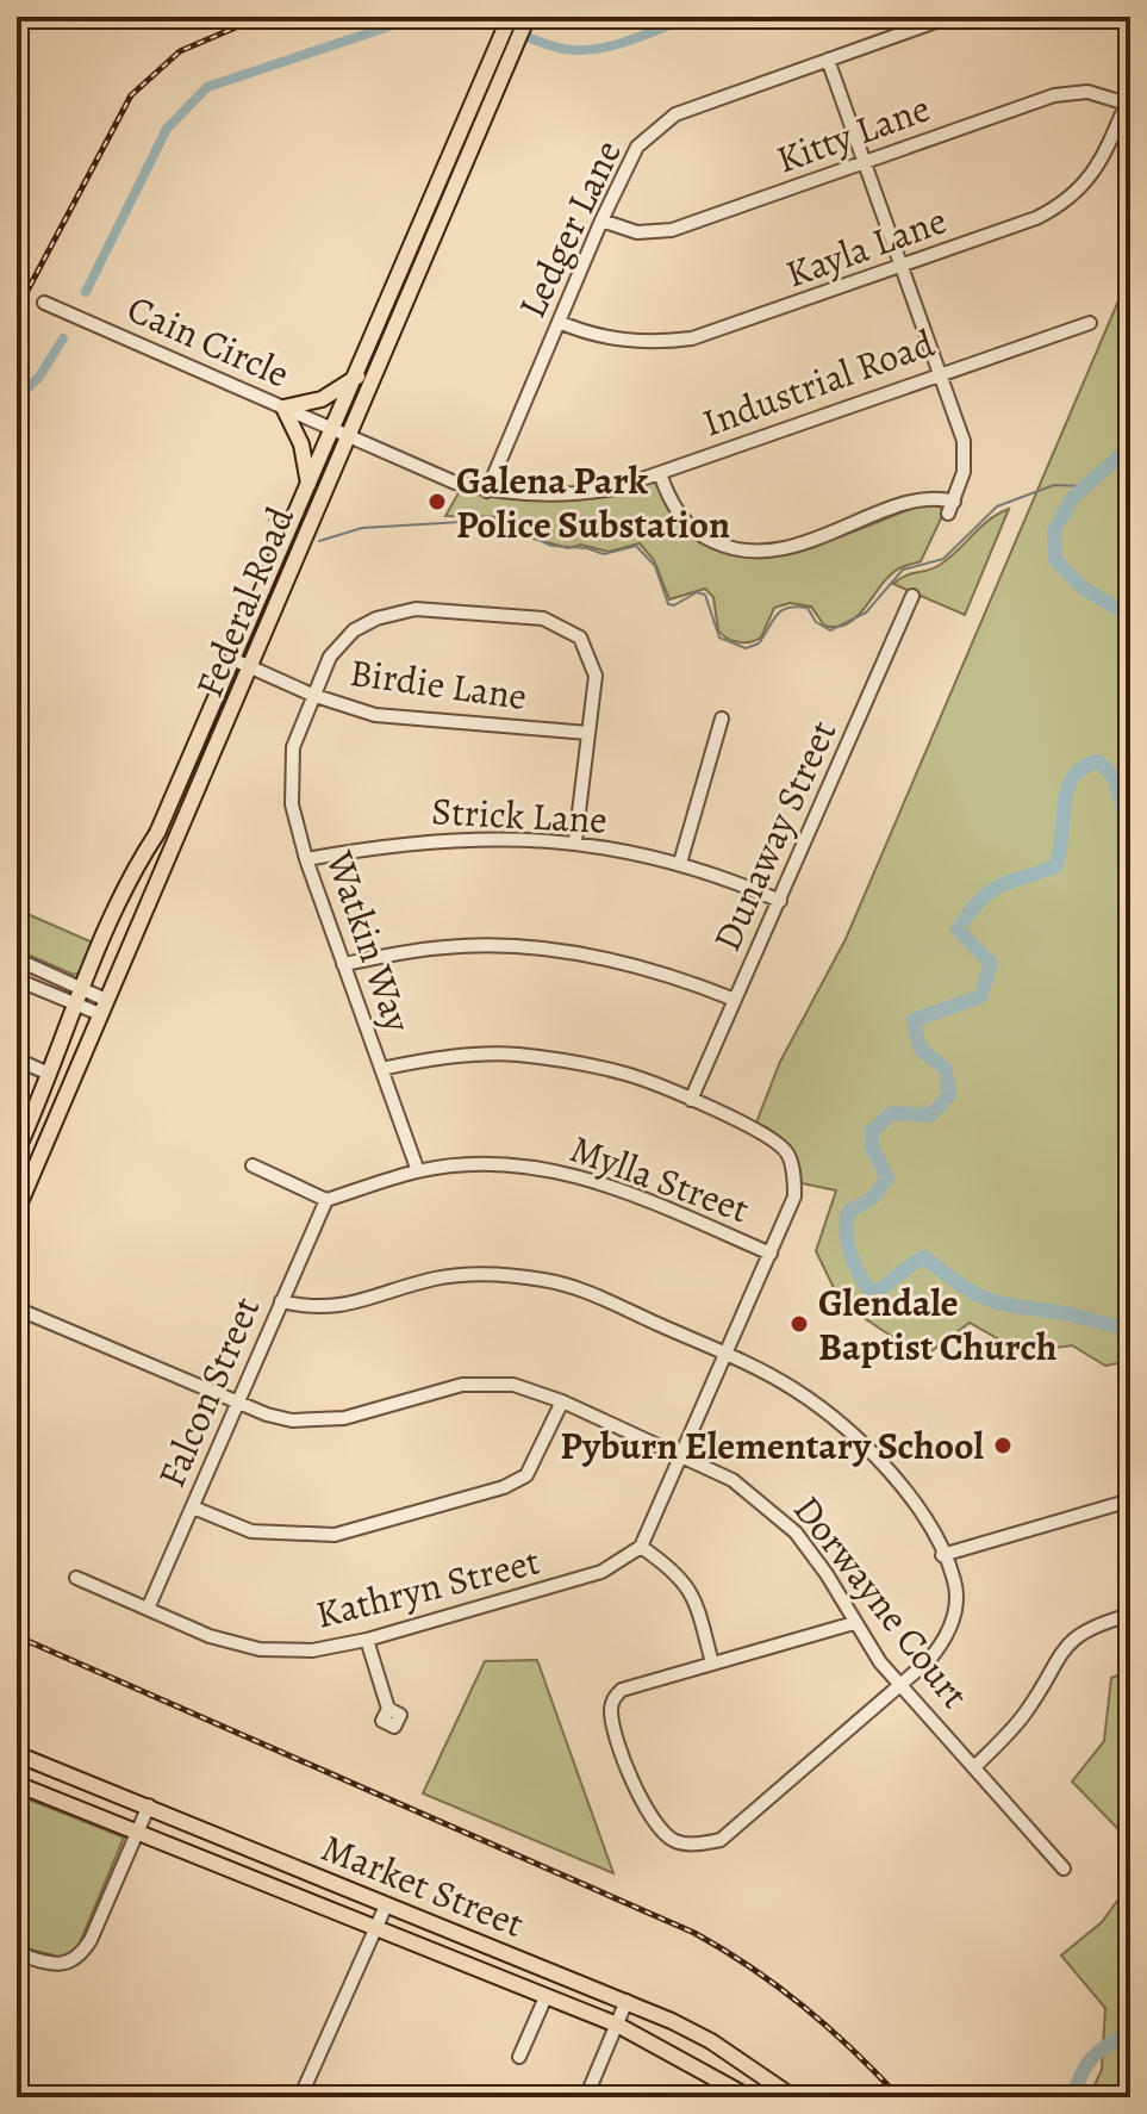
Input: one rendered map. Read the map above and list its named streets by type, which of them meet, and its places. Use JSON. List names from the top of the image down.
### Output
{
  "streets": {
    "main road": ["Federal Road", "Market Street"],
    "street": [
      "Kitty Lane",
      "Ledger Lane",
      "Kayla Lane",
      "Cain Circle",
      "Industrial Road",
      "Birdie Lane",
      "Strick Lane",
      "Dunaway Street",
      "Watkin Way",
      "Mylla Street",
      "Falcon Street",
      "Kathryn Street",
      "Dorwayne Court"
    ]
  },
  "crossings": [
    ["Kitty Lane", "Ledger Lane"],
    ["Kitty Lane", "Kayla Lane"],
    ["Ledger Lane", "Kayla Lane"],
    ["Ledger Lane", "Industrial Road"],
    ["Cain Circle", "Industrial Road"],
    ["Cain Circle", "Federal Road"],
    ["Industrial Road", "Federal Road"],
    ["Federal Road", "Birdie Lane"],
    ["Birdie Lane", "Watkin Way"],
    ["Strick Lane", "Dunaway Street"],
    ["Strick Lane", "Watkin Way"],
    ["Watkin Way", "Mylla Street"],
    ["Mylla Street", "Falcon Street"],
    ["Falcon Street", "Kathryn Street"],
    ["Falcon Street", "Dorwayne Court"]
  ],
  "places": ["Galena Park Police Substation", "Glendale Baptist Church", "Pyburn Elementary School"]
}
